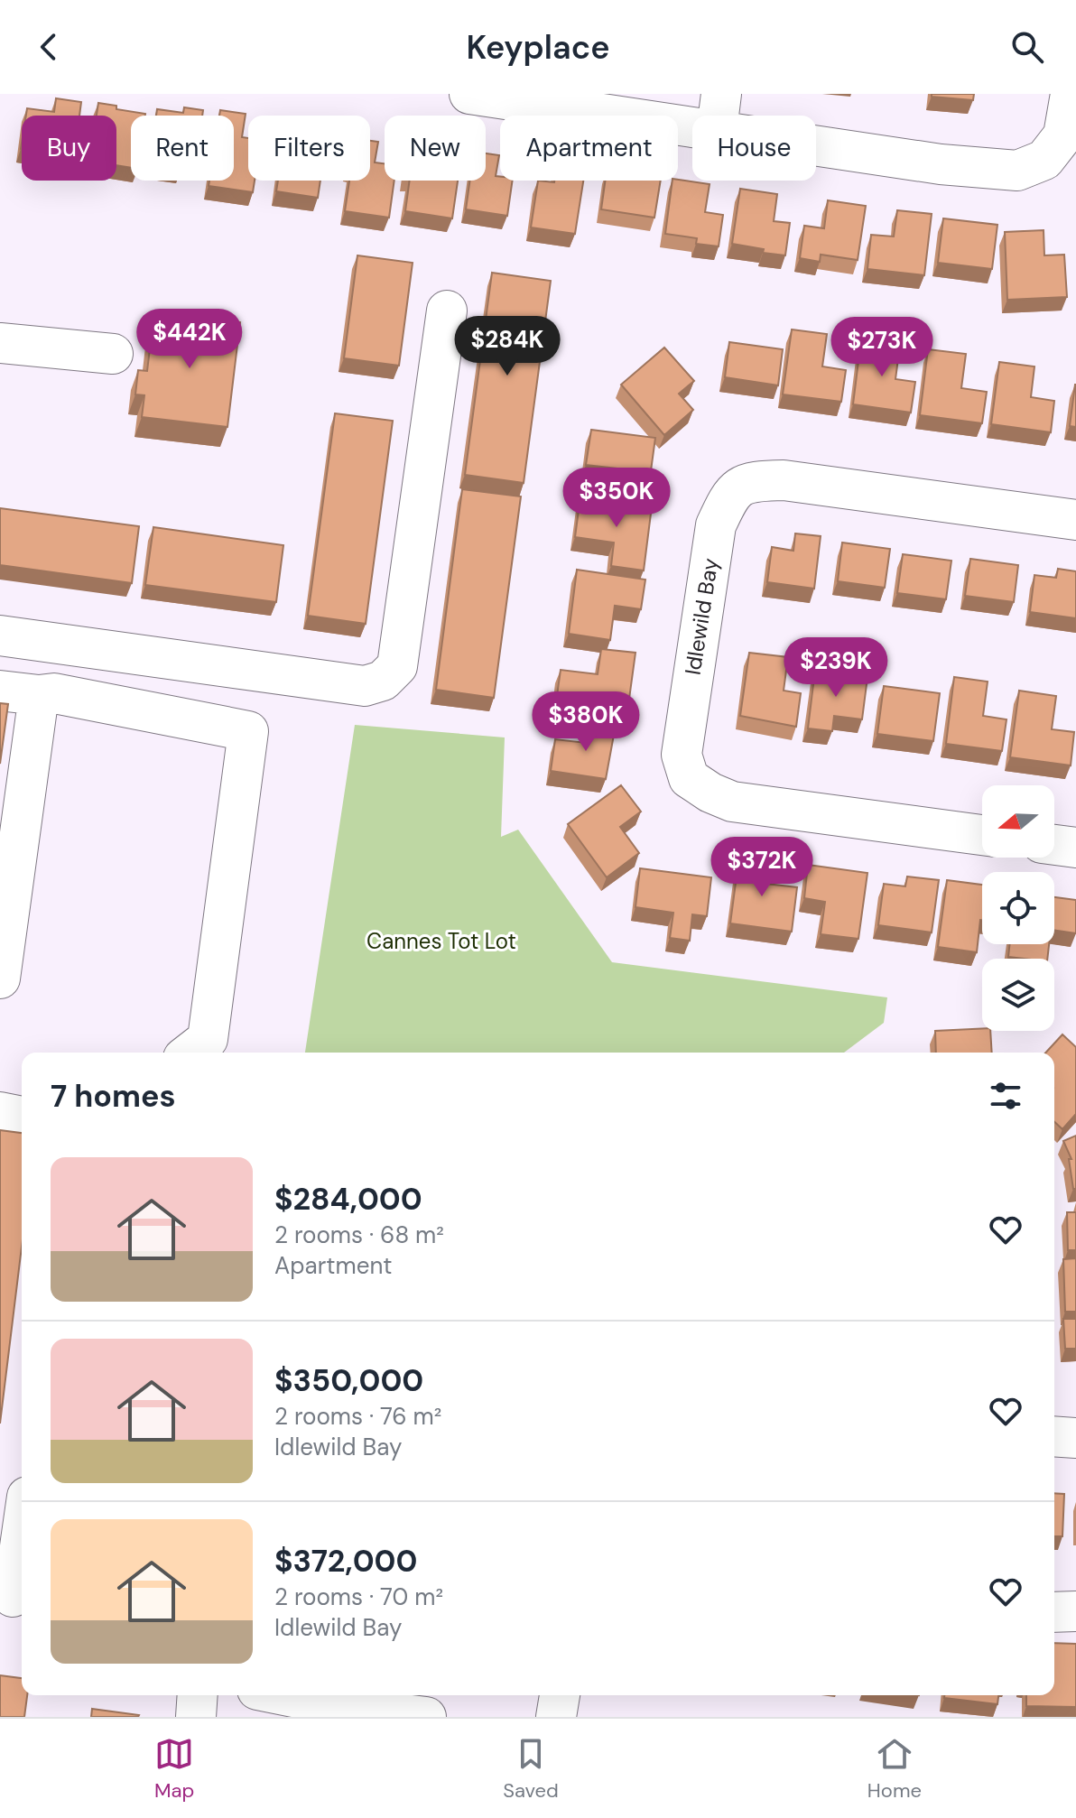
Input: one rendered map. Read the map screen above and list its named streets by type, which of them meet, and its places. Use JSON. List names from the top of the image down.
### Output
{
  "streets": {
    "street": ["Idlewild Bay"]
  },
  "parks": ["Cannes Tot Lot"],
  "north": "left",
  "page": {
    "header": "Keyplace",
    "chip": [
      "Buy",
      "Rent",
      "Filters",
      "New",
      "Apartment",
      "House"
    ],
    "price": [
      "$442K",
      "$284K",
      "$273K",
      "$350K",
      "$239K",
      "$380K",
      "$372K"
    ],
    "heading": "7 homes",
    "list": [
      {
        "name": "$284,000",
        "note": "2 rooms · 68 m² · Apartment"
      },
      {
        "name": "$350,000",
        "note": "2 rooms · 76 m² · Idlewild Bay"
      },
      {
        "name": "$372,000",
        "note": "2 rooms · 70 m² · Idlewild Bay"
      }
    ],
    "tabs": ["Map", "Saved", "Home"]
  }
}
